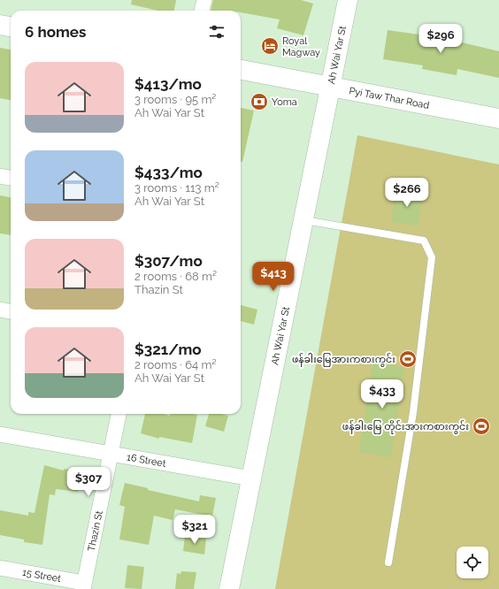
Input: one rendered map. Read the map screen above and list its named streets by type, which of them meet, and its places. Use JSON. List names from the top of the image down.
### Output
{
  "streets": {
    "street": [
      "Ah Wai Yar St",
      "Pyi Taw Thar Road",
      "16 Street",
      "Thazin St",
      "15 Street"
    ]
  },
  "crossings": [
    ["Ah Wai Yar St", "Pyi Taw Thar Road"],
    ["Ah Wai Yar St", "16 Street"],
    ["16 Street", "Thazin St"],
    ["Thazin St", "15 Street"]
  ],
  "places": {
    "hotel": ["Royal Magway"],
    "bank": ["Yoma"],
    "sports": ["ဖန်ခါးမြေအားကစားကွင်း", "ဖန်ခါးမြေ တိုင်းအားကစားကွင်း"]
  },
  "page": {
    "heading": "6 homes",
    "price": [
      "$296",
      "$266",
      "$413",
      "$433",
      "$307",
      "$321"
    ],
    "list": [
      {
        "name": "$413/mo",
        "note": "3 rooms · 95 m² · Ah Wai Yar St"
      },
      {
        "name": "$433/mo",
        "note": "3 rooms · 113 m² · Ah Wai Yar St"
      },
      {
        "name": "$307/mo",
        "note": "2 rooms · 68 m² · Thazin St"
      },
      {
        "name": "$321/mo",
        "note": "2 rooms · 64 m² · Ah Wai Yar St"
      }
    ]
  }
}
